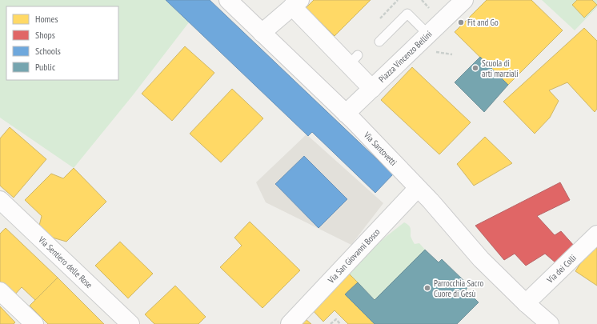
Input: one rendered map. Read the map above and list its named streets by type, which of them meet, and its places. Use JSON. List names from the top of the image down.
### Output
{
  "streets": {
    "street": [
      "Piazza Vincenzo Bellini",
      "Via Santovetti",
      "Via San Giovanni Bosco",
      "Via Sentiero delle Rose",
      "Via dei Colli"
    ]
  },
  "crossings": [
    ["Piazza Vincenzo Bellini", "Via Santovetti"],
    ["Via Santovetti", "Via San Giovanni Bosco"],
    ["Via Santovetti", "Via dei Colli"]
  ],
  "places": ["Fit and Go", "Scuola di arti marziali", "Parrocchia Sacro Cuore di Gesù"],
  "legend": [
    "Homes",
    "Shops",
    "Schools",
    "Public"
  ]
}
